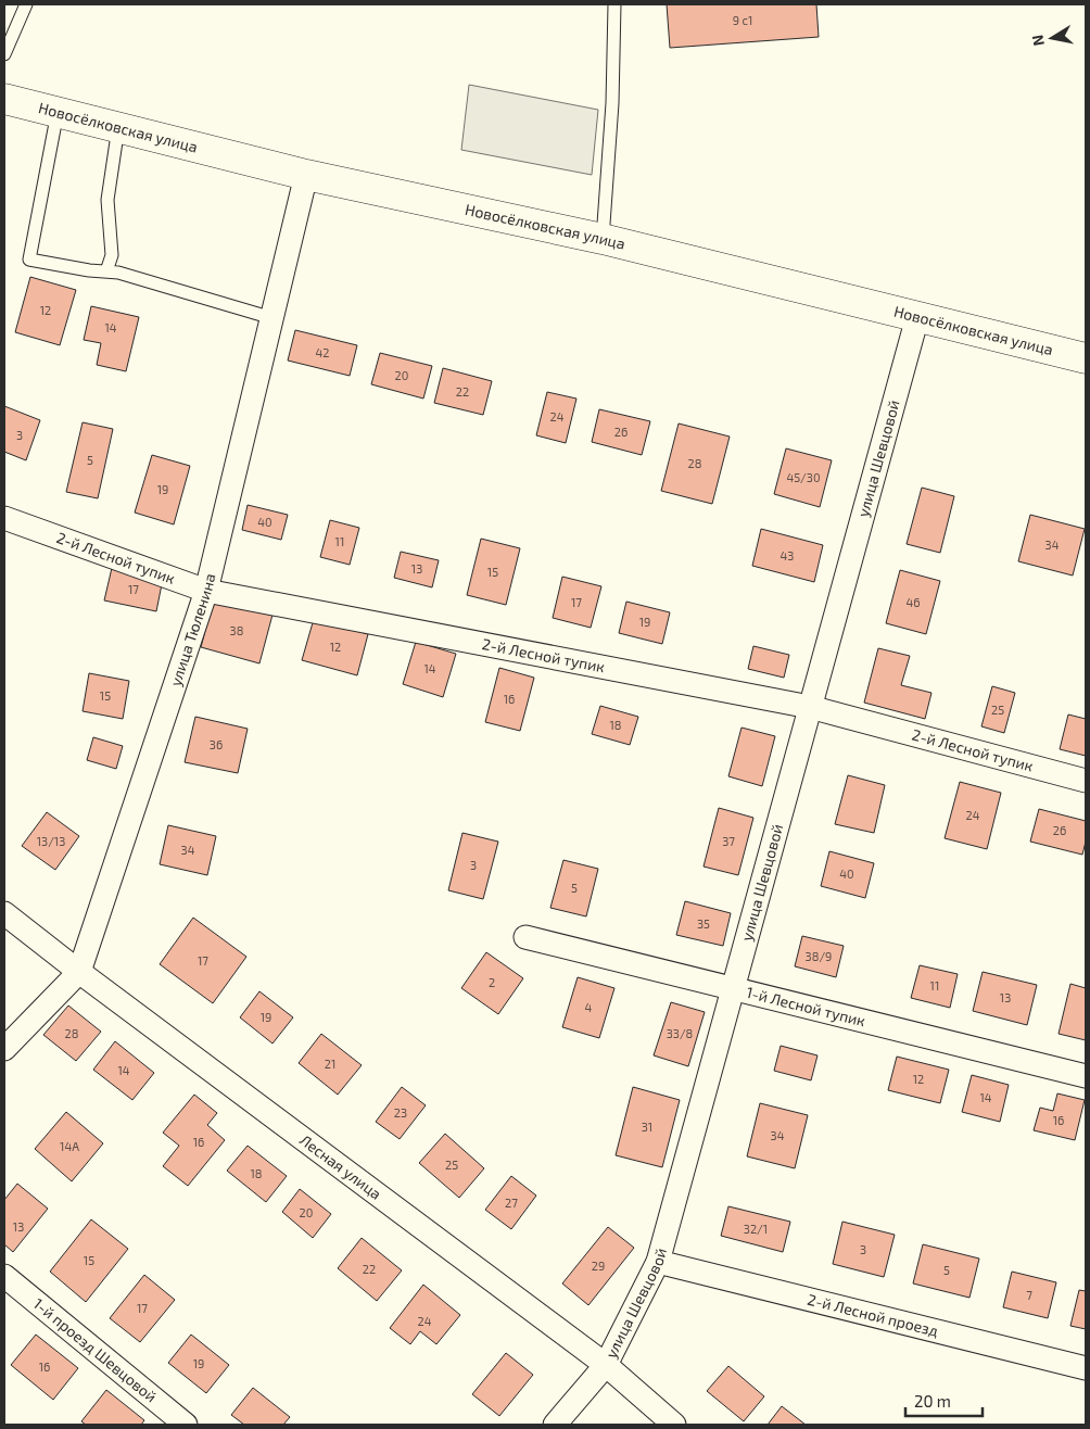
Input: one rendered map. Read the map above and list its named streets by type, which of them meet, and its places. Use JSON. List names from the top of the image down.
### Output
{
  "streets": {
    "main road": ["Новосёлковская улица"],
    "street": [
      "улица Шевцовой",
      "2-й Лесной тупик",
      "улица Тюленина",
      "1-й Лесной тупик",
      "Лесная улица",
      "2-й Лесной проезд",
      "1-й проезд Шевцовой"
    ]
  },
  "crossings": [
    ["Новосёлковская улица", "улица Шевцовой"],
    ["Новосёлковская улица", "улица Тюленина"],
    ["улица Шевцовой", "2-й Лесной тупик"],
    ["улица Шевцовой", "1-й Лесной тупик"],
    ["улица Шевцовой", "Лесная улица"],
    ["улица Шевцовой", "2-й Лесной проезд"],
    ["2-й Лесной тупик", "улица Тюленина"],
    ["улица Тюленина", "Лесная улица"]
  ],
  "house_numbers": [
    "9 с1",
    "12",
    "14",
    "42",
    "20",
    "22",
    "24",
    "26",
    "3",
    "5",
    "28",
    "45/30",
    "19",
    "40",
    "11",
    "34",
    "43",
    "13",
    "15",
    "17",
    "17",
    "46",
    "19",
    "38",
    "12",
    "14",
    "15",
    "16",
    "25",
    "18",
    "36",
    "24",
    "26",
    "13/13",
    "37",
    "34",
    "3",
    "40",
    "5",
    "35",
    "38/9",
    "17",
    "2",
    "11",
    "13",
    "4",
    "19",
    "28",
    "33/8",
    "21",
    "14",
    "12",
    "14",
    "23",
    "16",
    "31",
    "34",
    "16",
    "14А",
    "25",
    "18",
    "27",
    "20",
    "13",
    "32/1",
    "3",
    "15",
    "29",
    "22",
    "5",
    "7",
    "17",
    "24",
    "19",
    "16"
  ],
  "scale_bar": "20 m",
  "north": "left"
}
